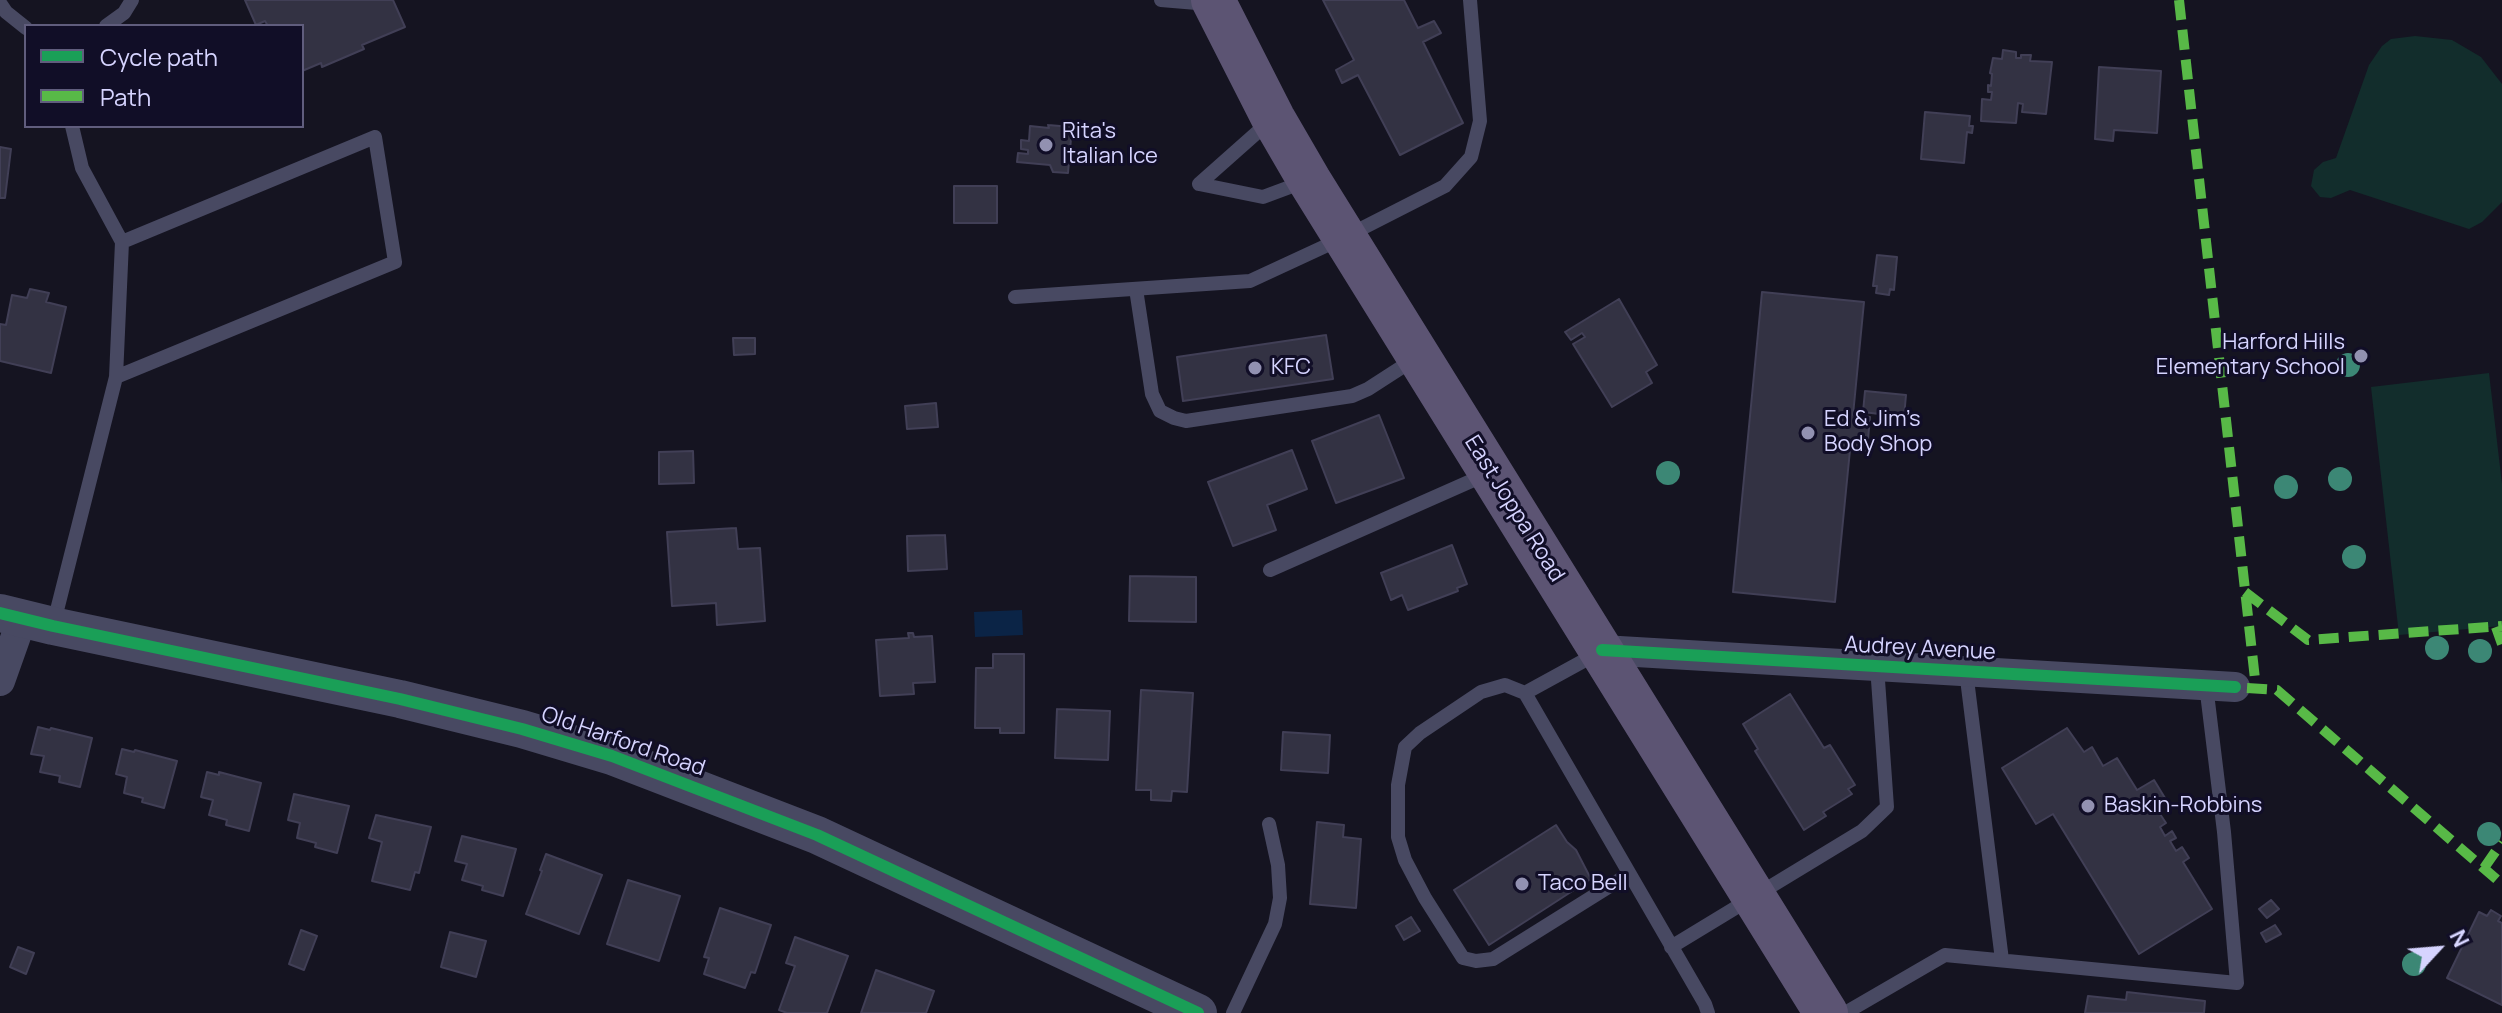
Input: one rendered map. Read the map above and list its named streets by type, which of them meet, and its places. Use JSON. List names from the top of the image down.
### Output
{
  "streets": {
    "main road": ["East Joppa Road"],
    "street": ["Audrey Avenue", "Old Harford Road"]
  },
  "crossings": [
    ["East Joppa Road", "Audrey Avenue"]
  ],
  "places": [
    "Rita's Italian Ice",
    "Harford Hills Elementary School",
    "KFC",
    "Ed & Jim’s Body Shop",
    "Baskin-Robbins",
    "Taco Bell"
  ],
  "legend": ["Cycle path", "Path"],
  "north": "top right"
}
